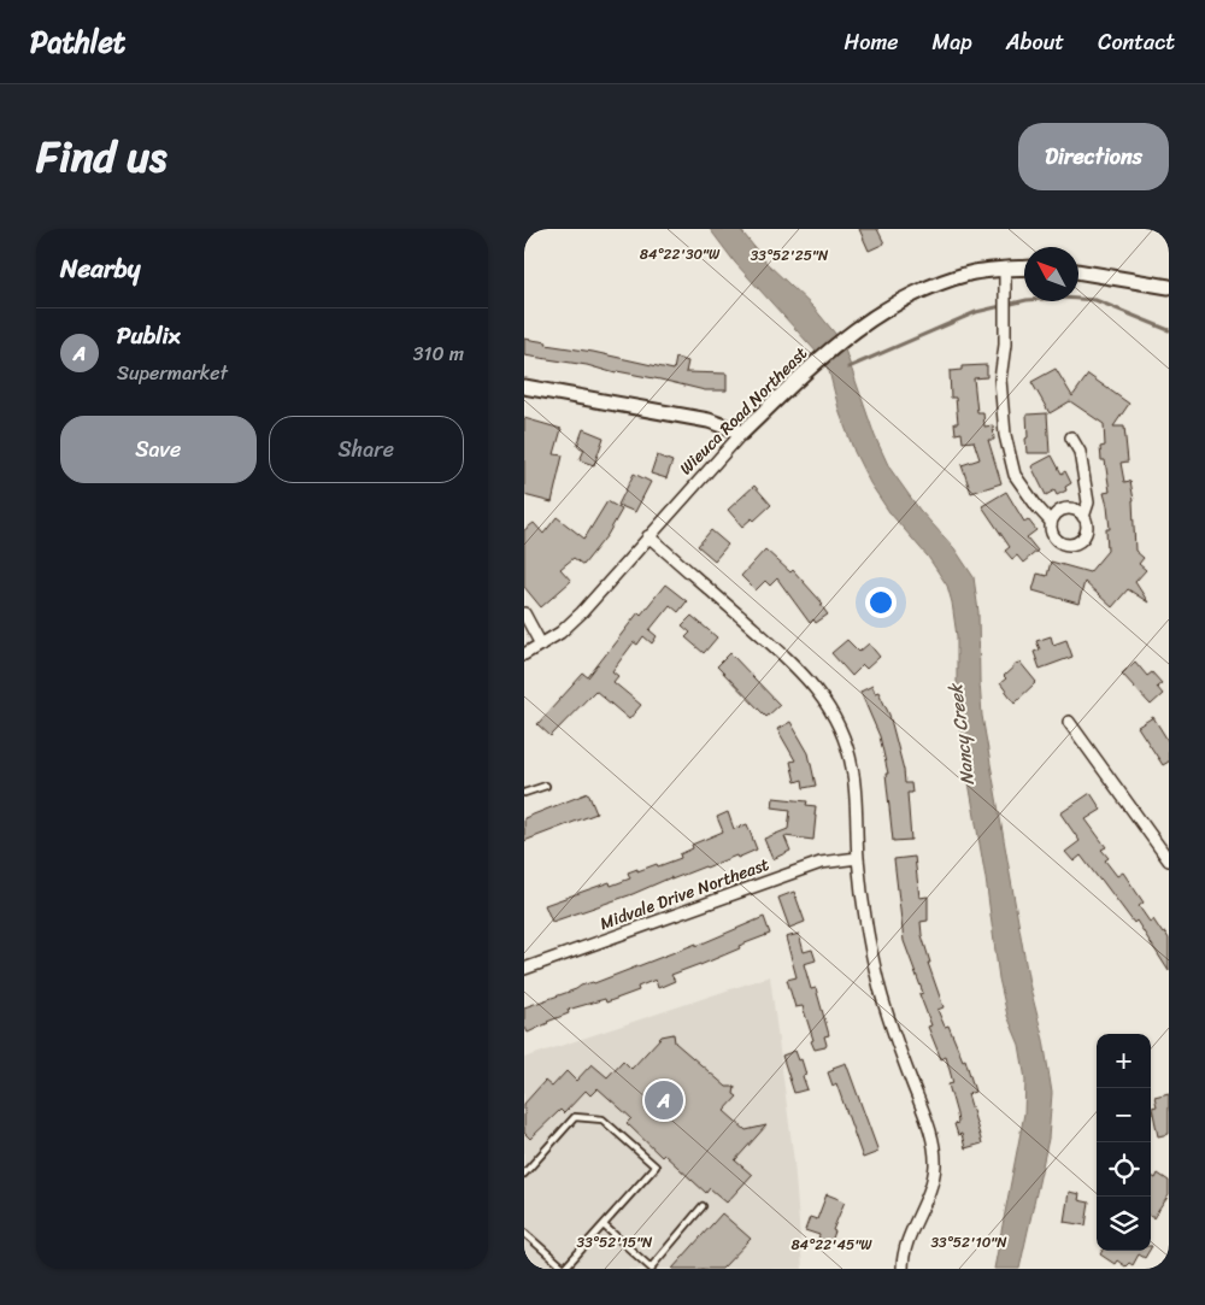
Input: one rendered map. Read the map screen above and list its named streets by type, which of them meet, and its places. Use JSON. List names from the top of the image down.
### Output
{
  "streets": {
    "street": ["Wieuca Road Northeast", "Midvale Drive Northeast"]
  },
  "water": ["Nancy Creek"],
  "north": "top left",
  "page": {
    "header": "Pathlet",
    "nav": [
      "Home",
      "Map",
      "About",
      "Contact"
    ],
    "title": "Find us",
    "buttons": [
      "Directions",
      ["Save", "Share"]
    ],
    "heading": "Nearby",
    "list": [
      {
        "mark": "A",
        "name": "Publix",
        "note": "Supermarket",
        "value": "310 m"
      }
    ],
    "map_buttons": ["+", "−"],
    "pins": "A"
  },
  "coordinates": [
    "84°22'30\"W",
    "33°52'25\"N",
    "33°52'15\"N",
    "33°52'10\"N",
    "84°22'45\"W"
  ]
}
